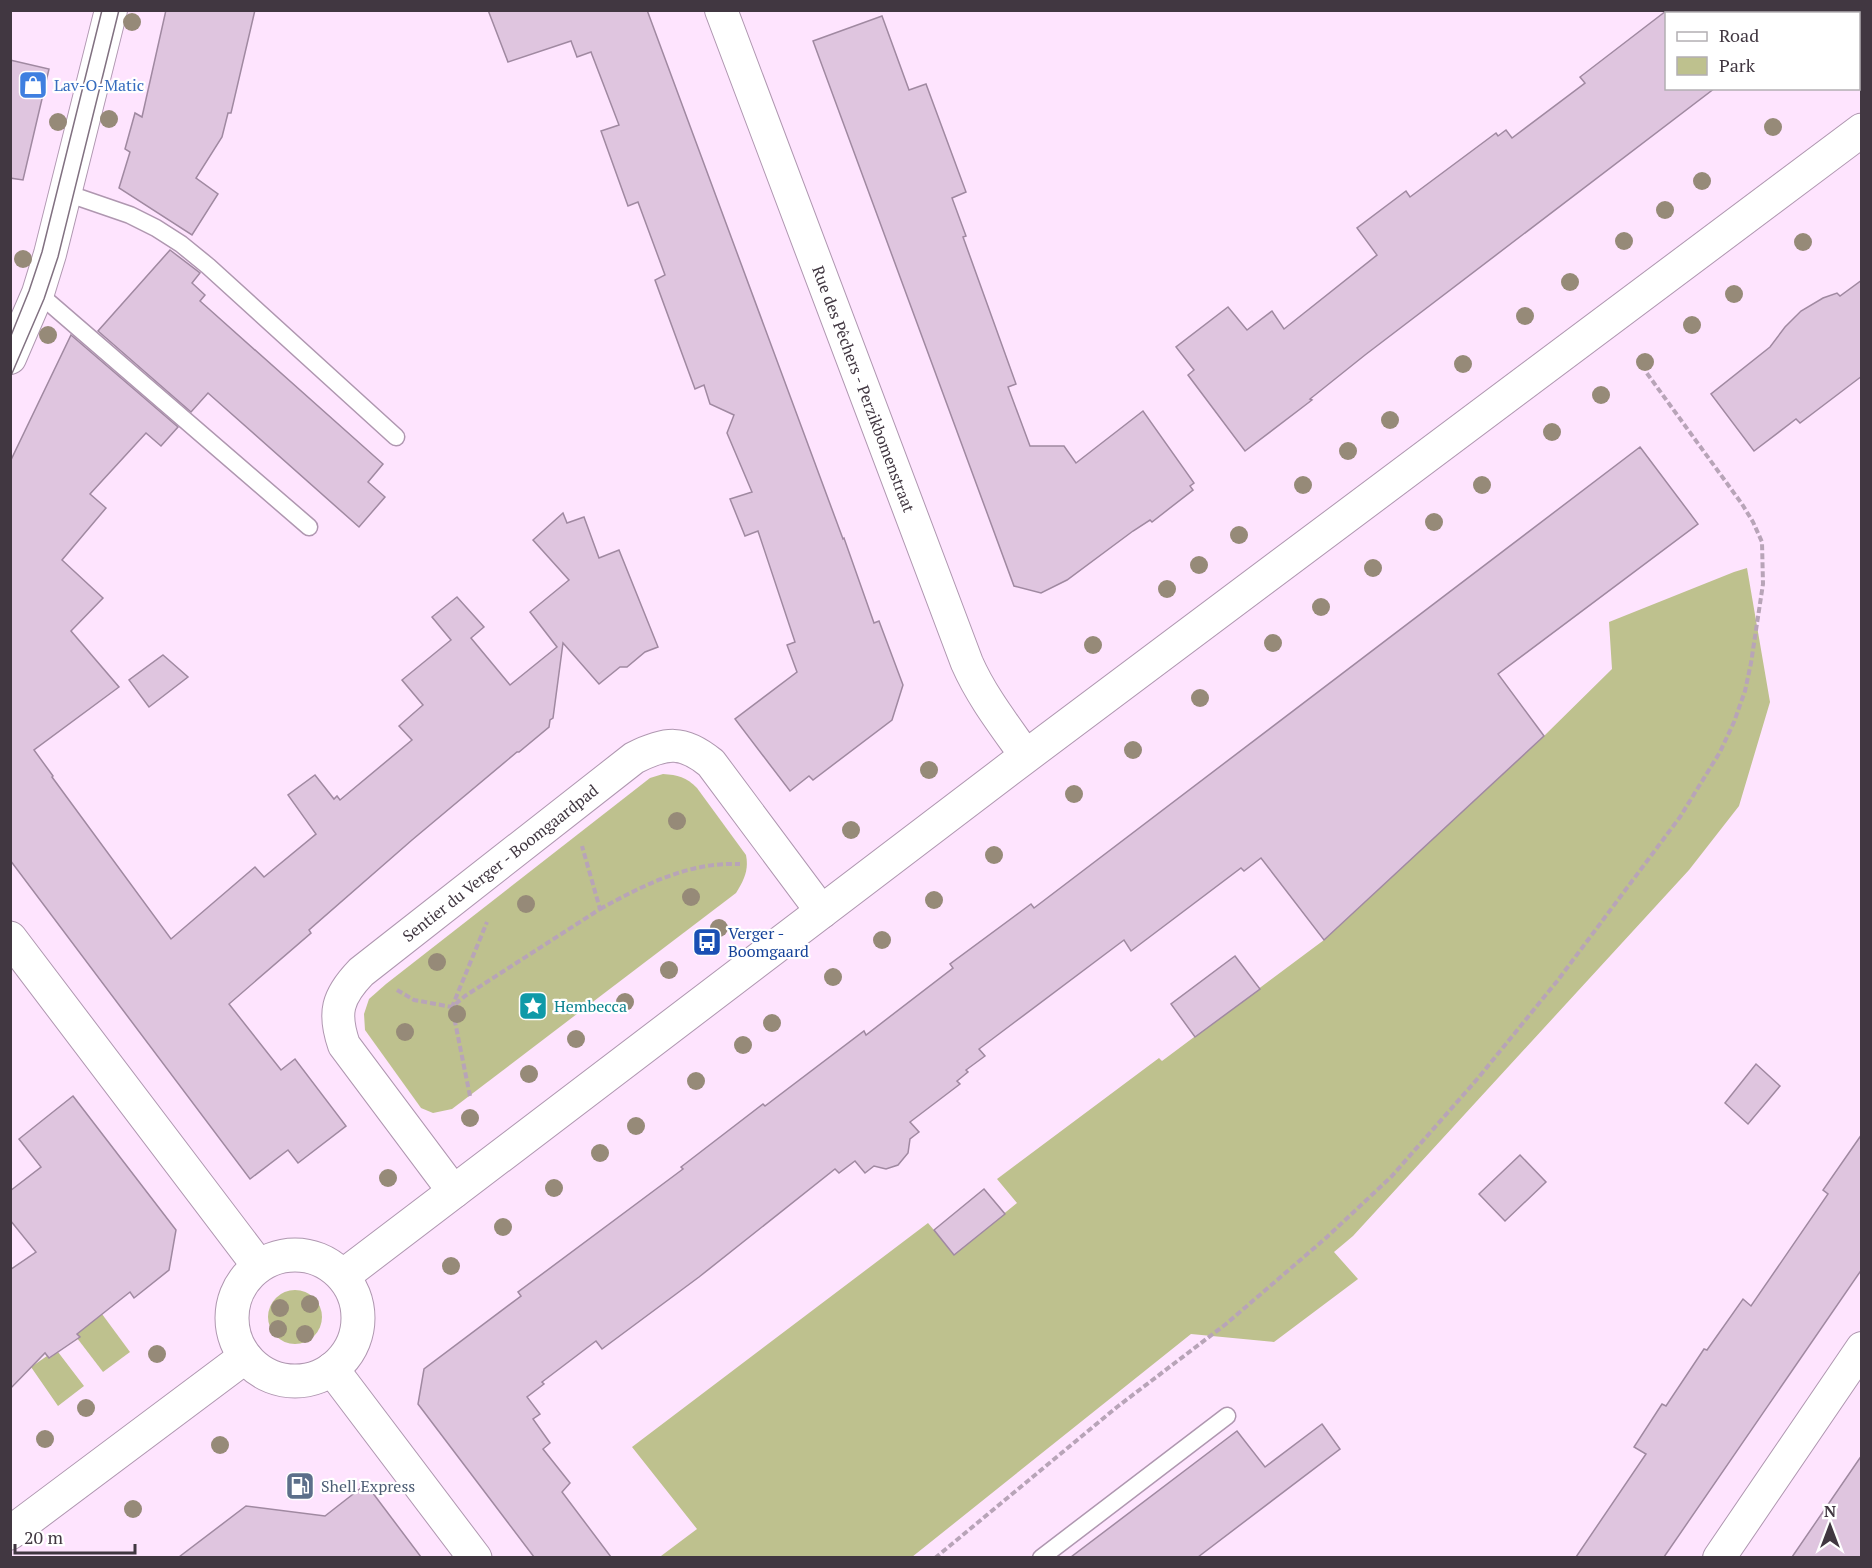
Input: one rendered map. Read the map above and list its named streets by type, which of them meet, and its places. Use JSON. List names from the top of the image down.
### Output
{
  "streets": {
    "street": ["Rue des Pêchers - Perzikbomenstraat", "Sentier du Verger - Boomgaardpad"]
  },
  "places": {
    "shop": ["Lav-O-Matic"],
    "bus stop": ["Verger - Boomgaard"],
    "place": ["Hembecca"],
    "fuel station": ["Shell Express"]
  },
  "legend": ["Road", "Park"],
  "scale_bar": "20 m",
  "north": "top"
}
